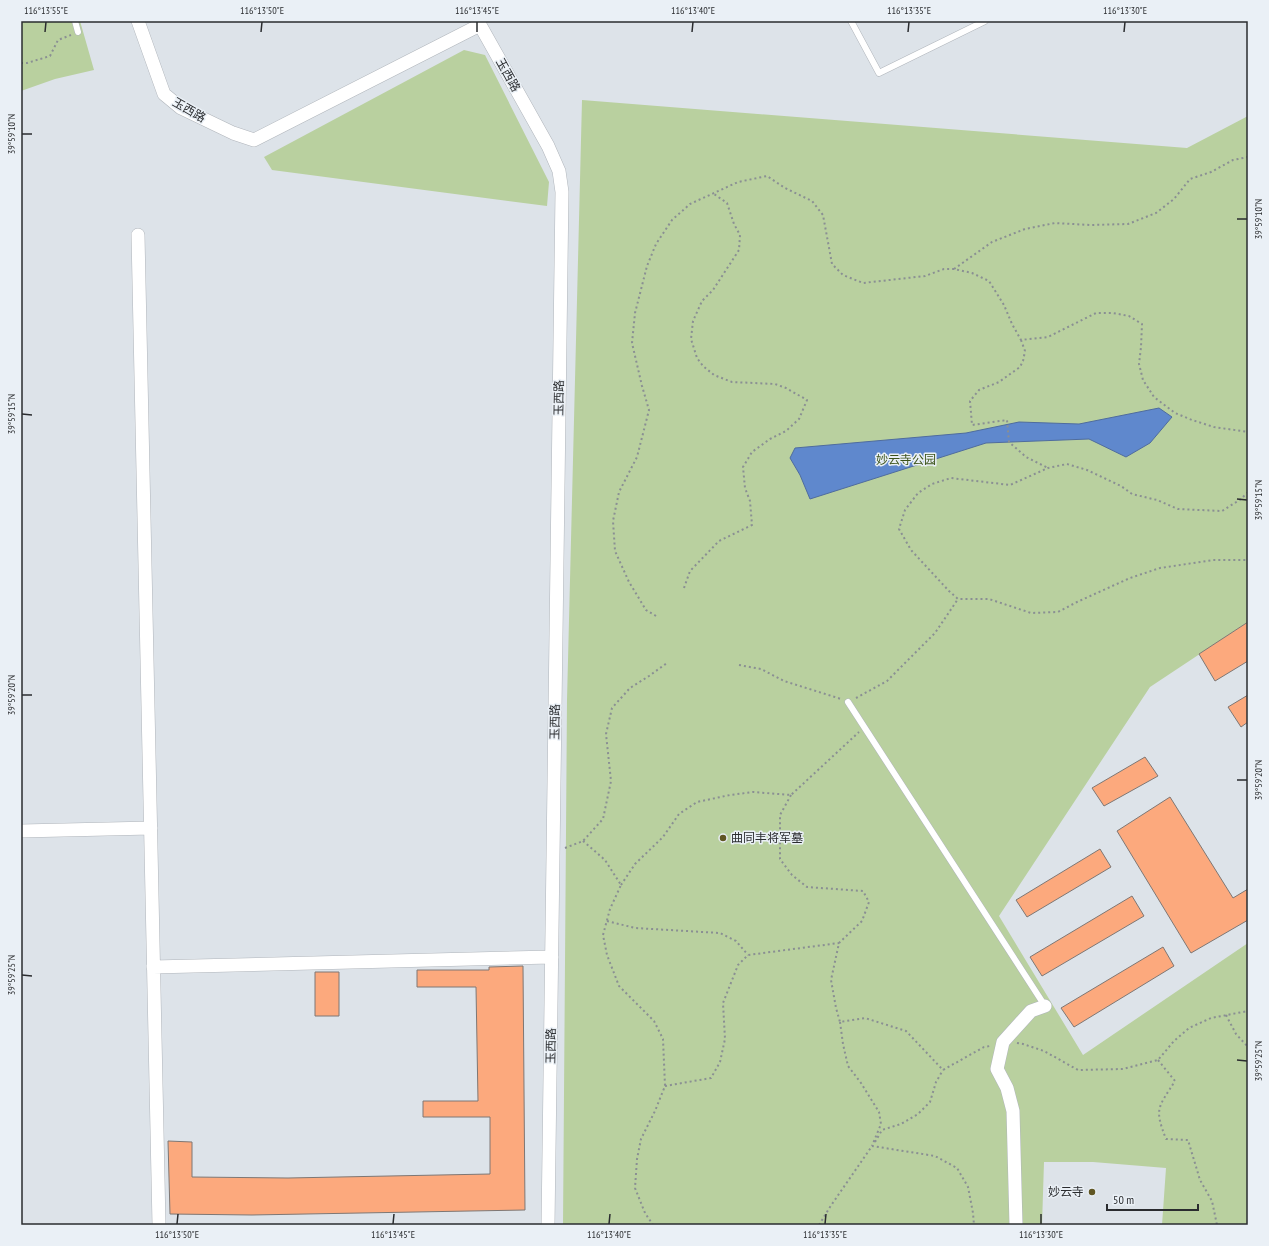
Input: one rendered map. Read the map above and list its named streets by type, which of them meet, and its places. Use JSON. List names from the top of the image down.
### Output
{
  "streets": {
    "street": ["玉西路"]
  },
  "parks": ["妙云寺公园"],
  "places": ["曲同丰将军墓", "妙云寺"],
  "scale_bar": "50 m",
  "coordinates": [
    "116°13'55\"E",
    "116°13'50\"E",
    "116°13'45\"E",
    "116°13'40\"E",
    "116°13'35\"E",
    "116°13'30\"E",
    "39°59'10\"N",
    "39°59'15\"N",
    "39°59'20\"N",
    "39°59'25\"N"
  ]
}
